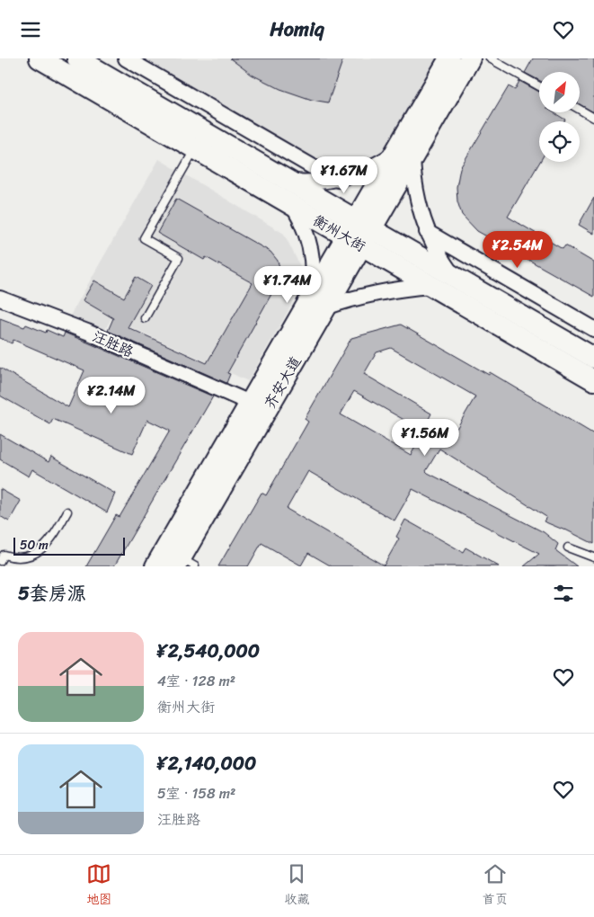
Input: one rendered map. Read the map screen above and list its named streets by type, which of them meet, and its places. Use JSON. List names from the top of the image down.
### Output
{
  "streets": {
    "main road": ["衡州大街", "齐安大道"],
    "street": ["汪胜路"]
  },
  "crossings": [
    ["衡州大街", "齐安大道"],
    ["汪胜路", "齐安大道"]
  ],
  "scale_bar": "50 m",
  "north": "top right",
  "page": {
    "header": "Homiq",
    "price": [
      "¥1.67M",
      "¥2.54M",
      "¥1.74M",
      "¥2.14M",
      "¥1.56M"
    ],
    "scale": "50 m",
    "heading": "5套房源",
    "list": [
      {
        "name": "¥2,540,000",
        "note": "4室 · 128 m² · 衡州大街"
      },
      {
        "name": "¥2,140,000",
        "note": "5室 · 158 m² · 汪胜路"
      }
    ],
    "tabs": ["地图", "收藏", "首页"]
  }
}
